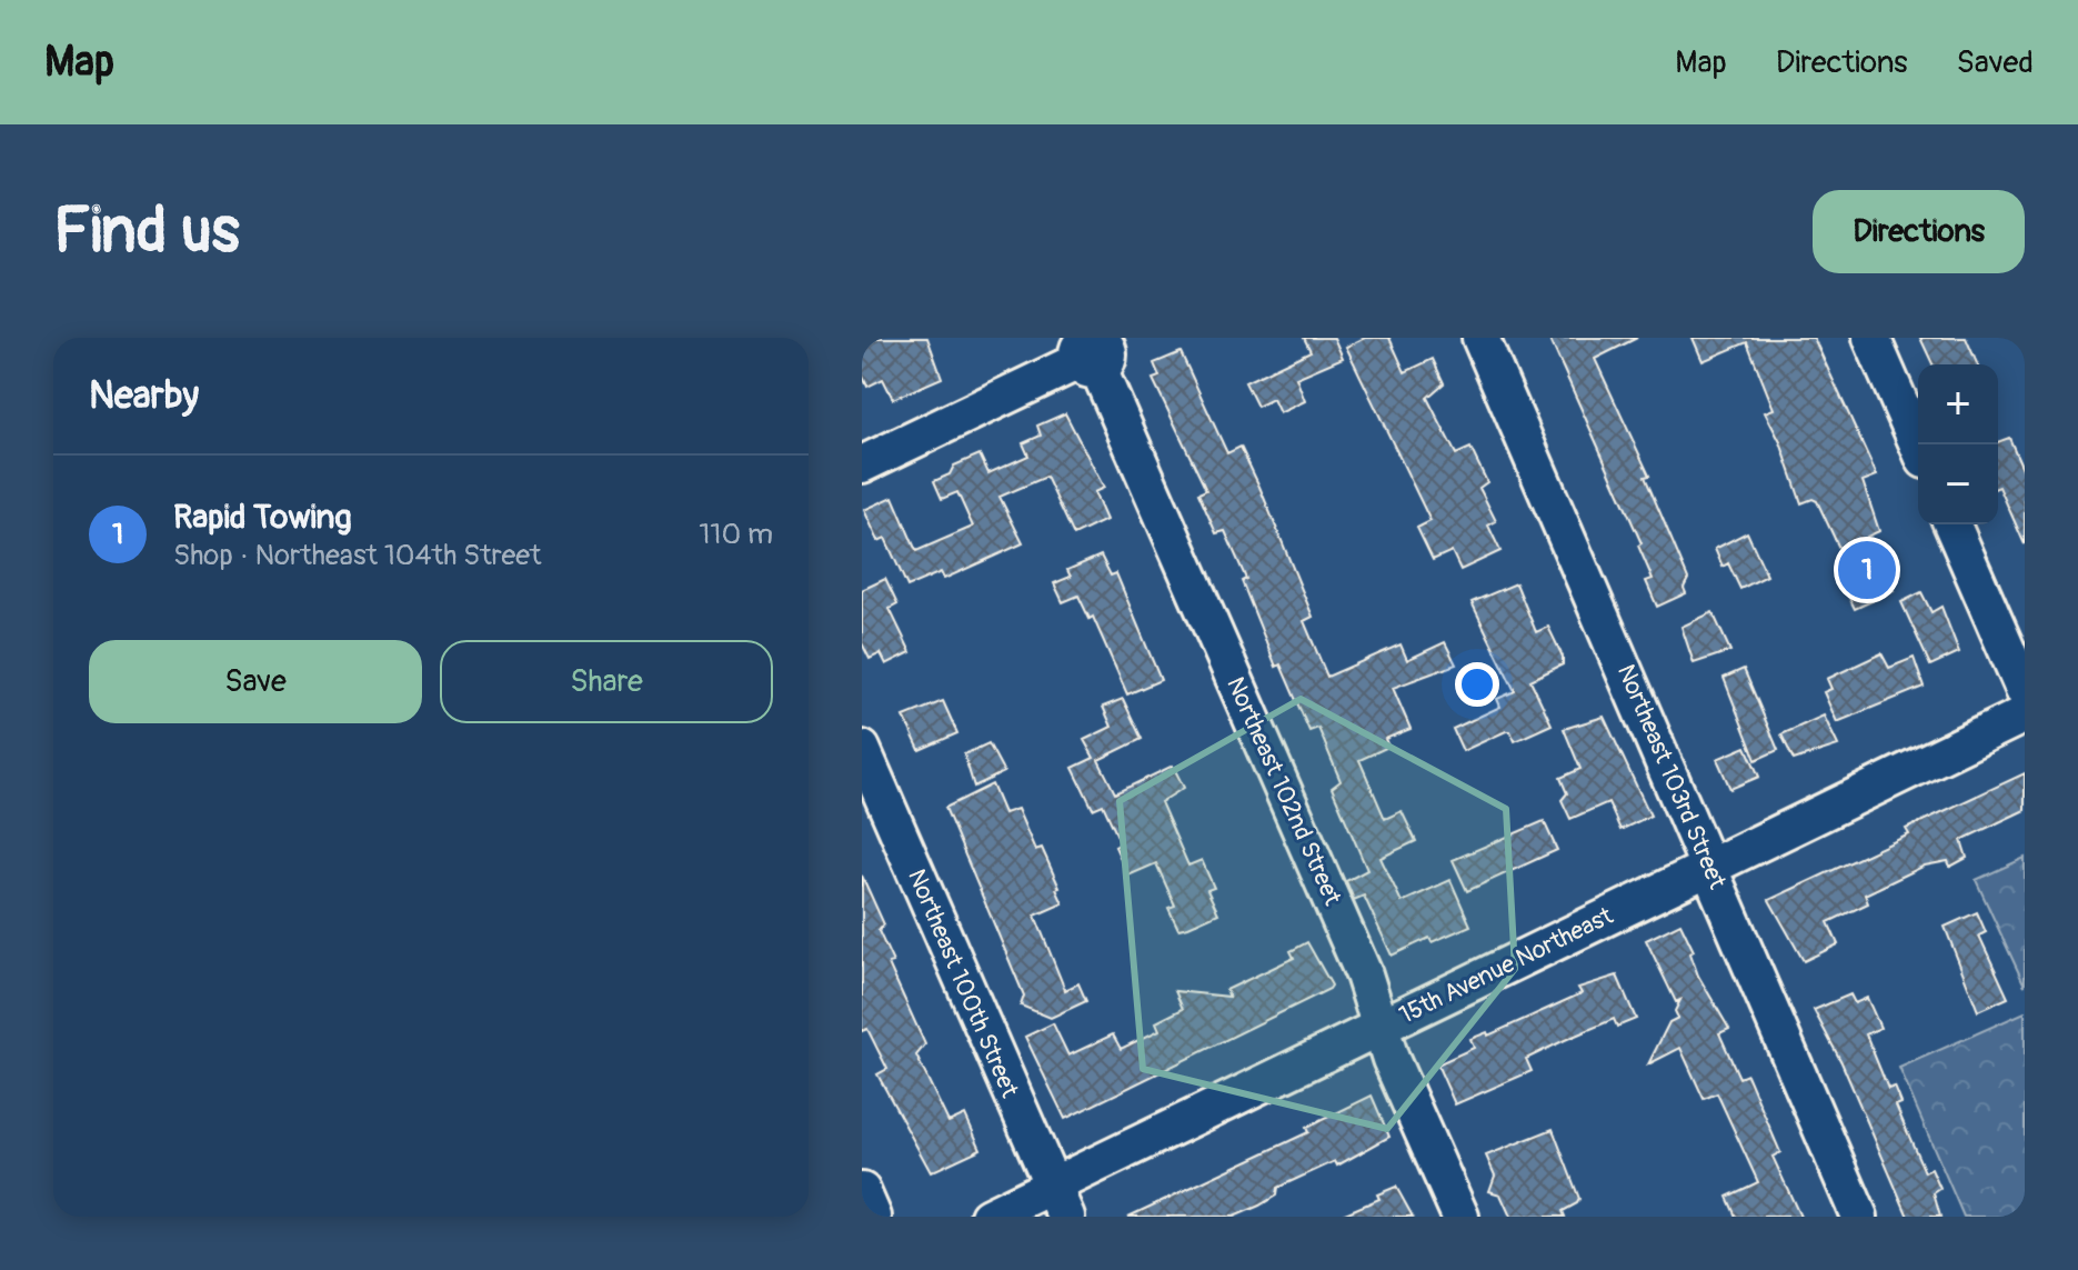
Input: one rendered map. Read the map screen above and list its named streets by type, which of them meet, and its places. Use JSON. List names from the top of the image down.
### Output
{
  "streets": {
    "street": [
      "Northeast 103rd Street",
      "Northeast 102nd Street",
      "15th Avenue Northeast",
      "Northeast 100th Street"
    ]
  },
  "crossings": [
    ["Northeast 103rd Street", "15th Avenue Northeast"],
    ["Northeast 102nd Street", "15th Avenue Northeast"],
    ["15th Avenue Northeast", "Northeast 100th Street"]
  ],
  "page": {
    "header": "Map",
    "nav": ["Map", "Directions", "Saved"],
    "buttons": [
      "Directions",
      ["Save", "Share"]
    ],
    "title": "Find us",
    "heading": "Nearby",
    "map_buttons": ["+", "−"],
    "list": [
      {
        "mark": "1",
        "name": "Rapid Towing",
        "note": "Shop · Northeast 104th Street",
        "value": "110 m"
      }
    ],
    "pins": "1"
  }
}
